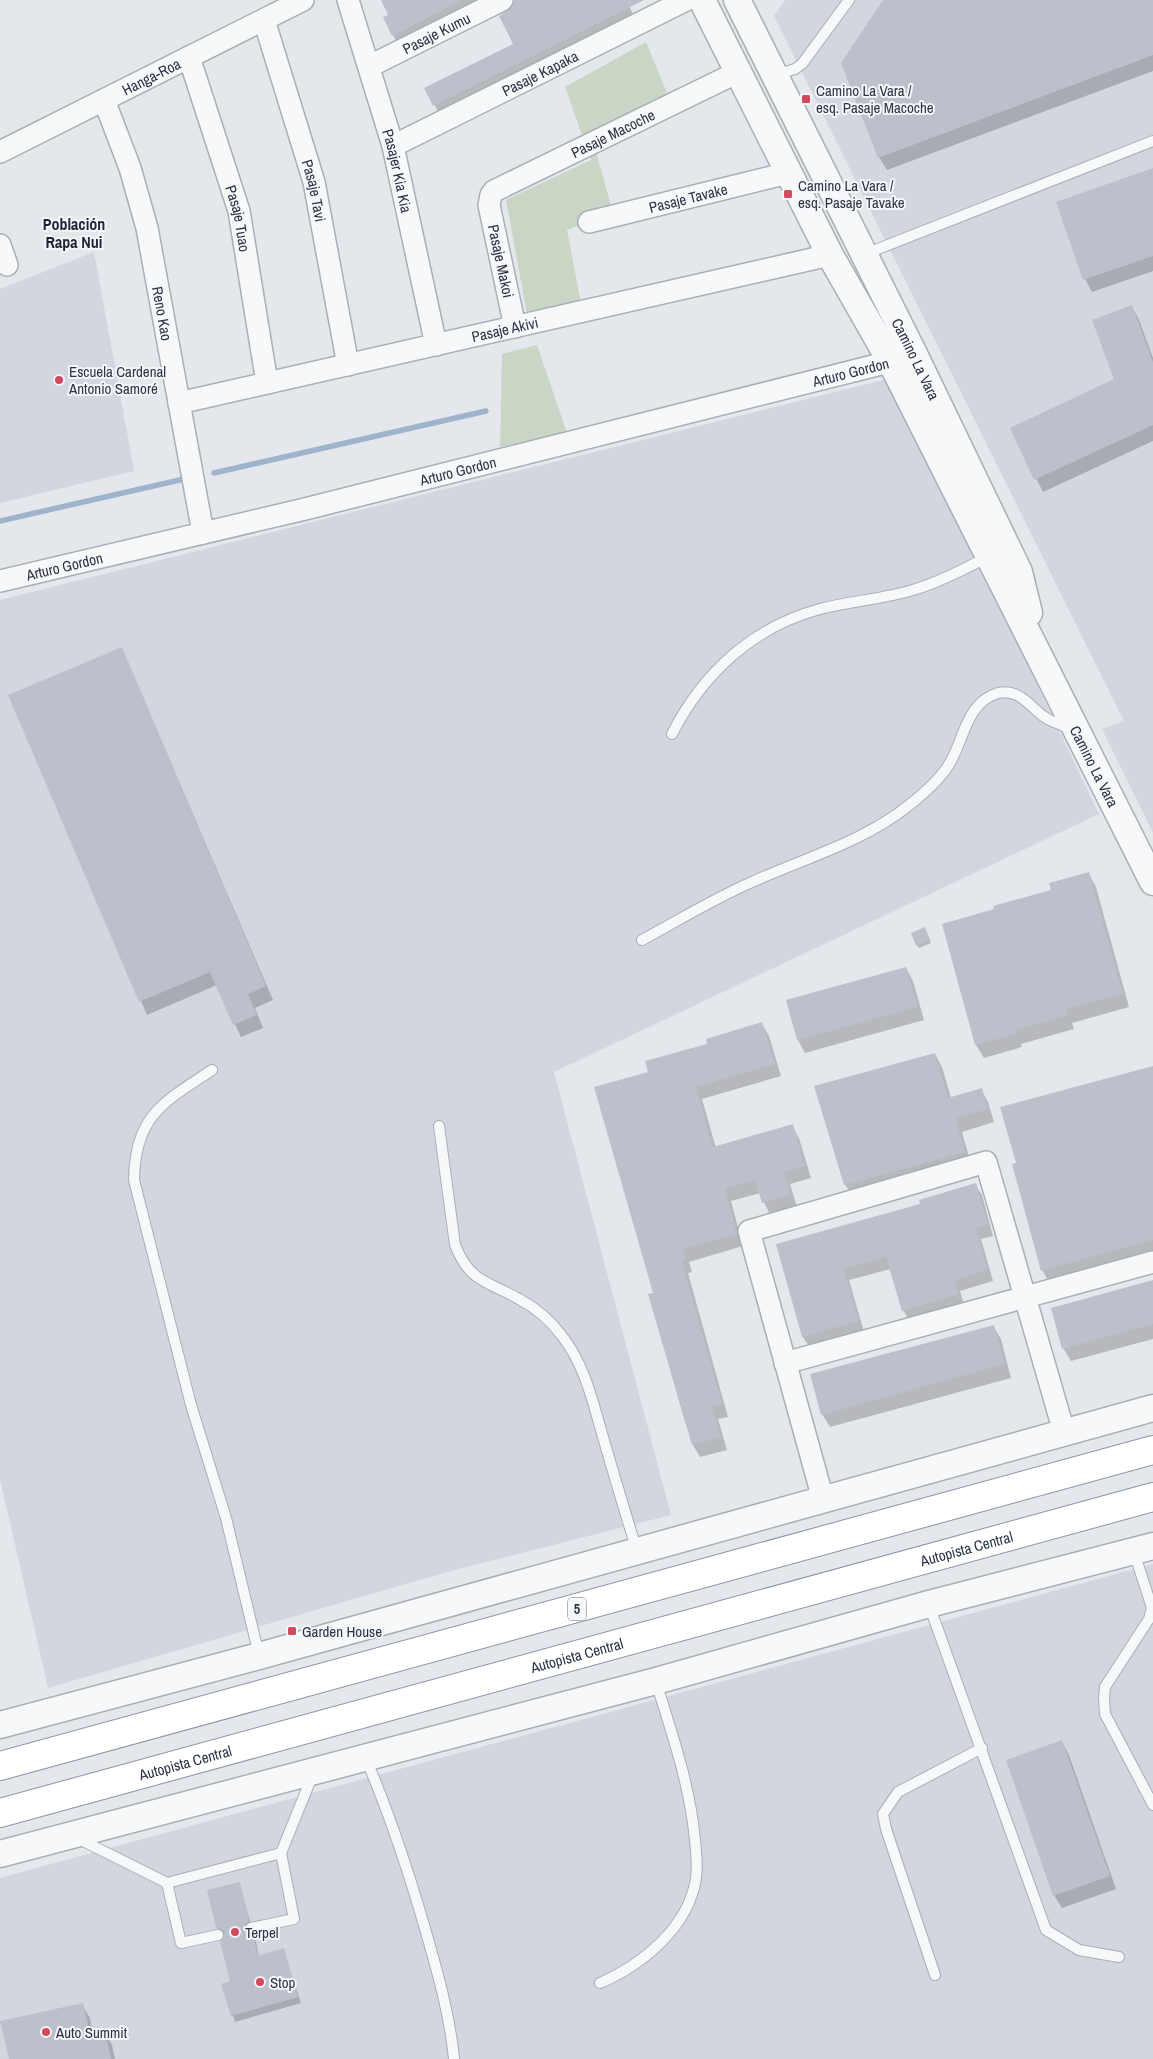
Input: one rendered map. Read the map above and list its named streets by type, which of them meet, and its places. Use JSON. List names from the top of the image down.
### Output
{
  "streets": {
    "highway": ["Autopista Central", "5"],
    "street": [
      "Pasaje Kumu",
      "Pasaje Kapaka",
      "Hanga-Roa",
      "Pasaje Macoche",
      "Pasajer Kia Kia",
      "Pasaje Tavi",
      "Pasaje Tavake",
      "Pasaje Tuao",
      "Pasaje Makoi",
      "Reno Kao",
      "Pasaje Akivi",
      "Camino La Vara",
      "Arturo Gordon"
    ]
  },
  "crossings": [
    ["Pasaje Kumu", "Pasajer Kia Kia"],
    ["Pasaje Kapaka", "Pasajer Kia Kia"],
    ["Hanga-Roa", "Pasaje Tavi"],
    ["Hanga-Roa", "Pasaje Tuao"],
    ["Hanga-Roa", "Reno Kao"],
    ["Pasaje Macoche", "Pasaje Makoi"],
    ["Pasaje Macoche", "Camino La Vara"],
    ["Pasajer Kia Kia", "Pasaje Akivi"],
    ["Pasaje Tavi", "Pasaje Akivi"],
    ["Pasaje Tavake", "Camino La Vara"],
    ["Pasaje Tuao", "Pasaje Akivi"],
    ["Pasaje Makoi", "Pasaje Akivi"],
    ["Reno Kao", "Pasaje Akivi"],
    ["Reno Kao", "Arturo Gordon"],
    ["Pasaje Akivi", "Camino La Vara"],
    ["Camino La Vara", "Arturo Gordon"]
  ],
  "districts": ["Población Rapa Nui"],
  "places": {
    "transit": ["Camino La Vara / esq. Pasaje Macoche", "Camino La Vara / esq. Pasaje Tavake", "Garden House"],
    "other": [
      "Escuela Cardenal Antonio Samoré",
      "Terpel",
      "Stop",
      "Auto Summit"
    ]
  }
}
